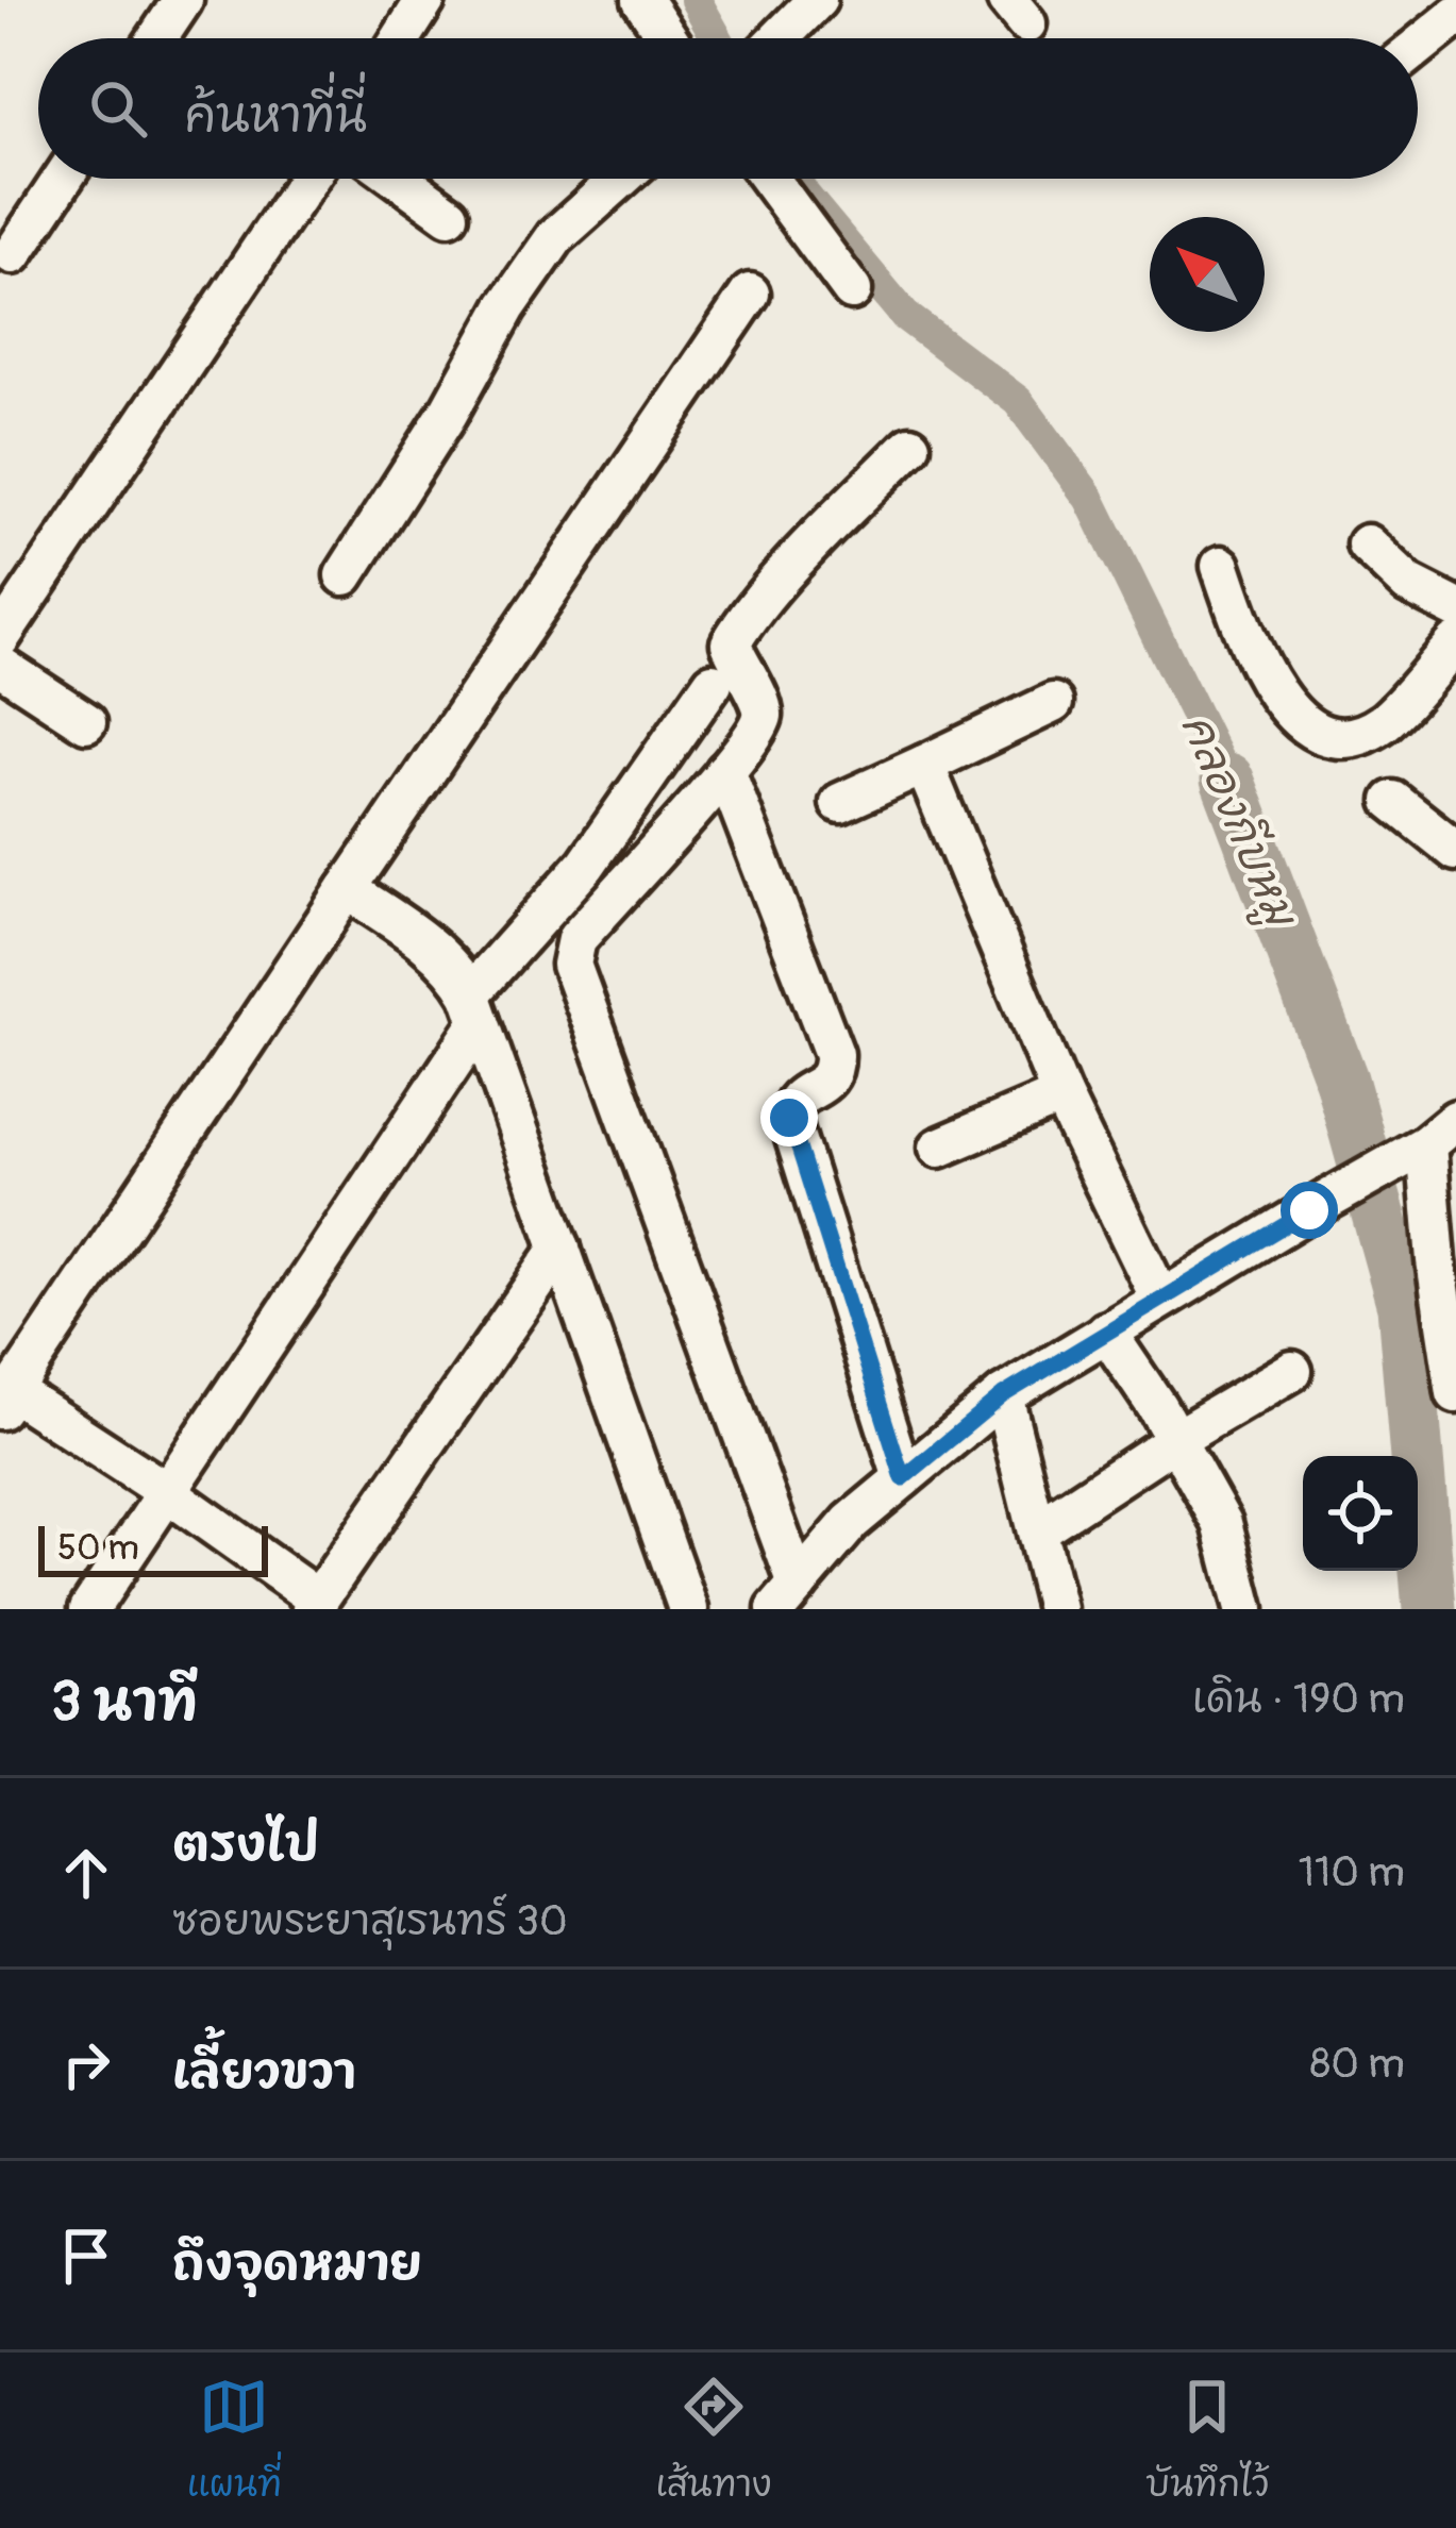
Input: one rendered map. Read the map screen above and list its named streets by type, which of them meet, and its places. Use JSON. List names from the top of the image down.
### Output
{
  "water": ["คลองกีบหมู"],
  "scale_bar": "50 m",
  "north": "top left",
  "page": {
    "search": "ค้นหาที่นี่",
    "scale": "50 m",
    "heading": ["3 นาที", "เดิน · 190 m"],
    "list": [
      ["ตรงไป", "ซอยพระยาสุเรนทร์ 30", "110 m"],
      ["เลี้ยวขวา", "80 m"],
      "ถึงจุดหมาย"
    ],
    "nav": ["แผนที่", "เส้นทาง", "บันทึกไว้"]
  }
}
